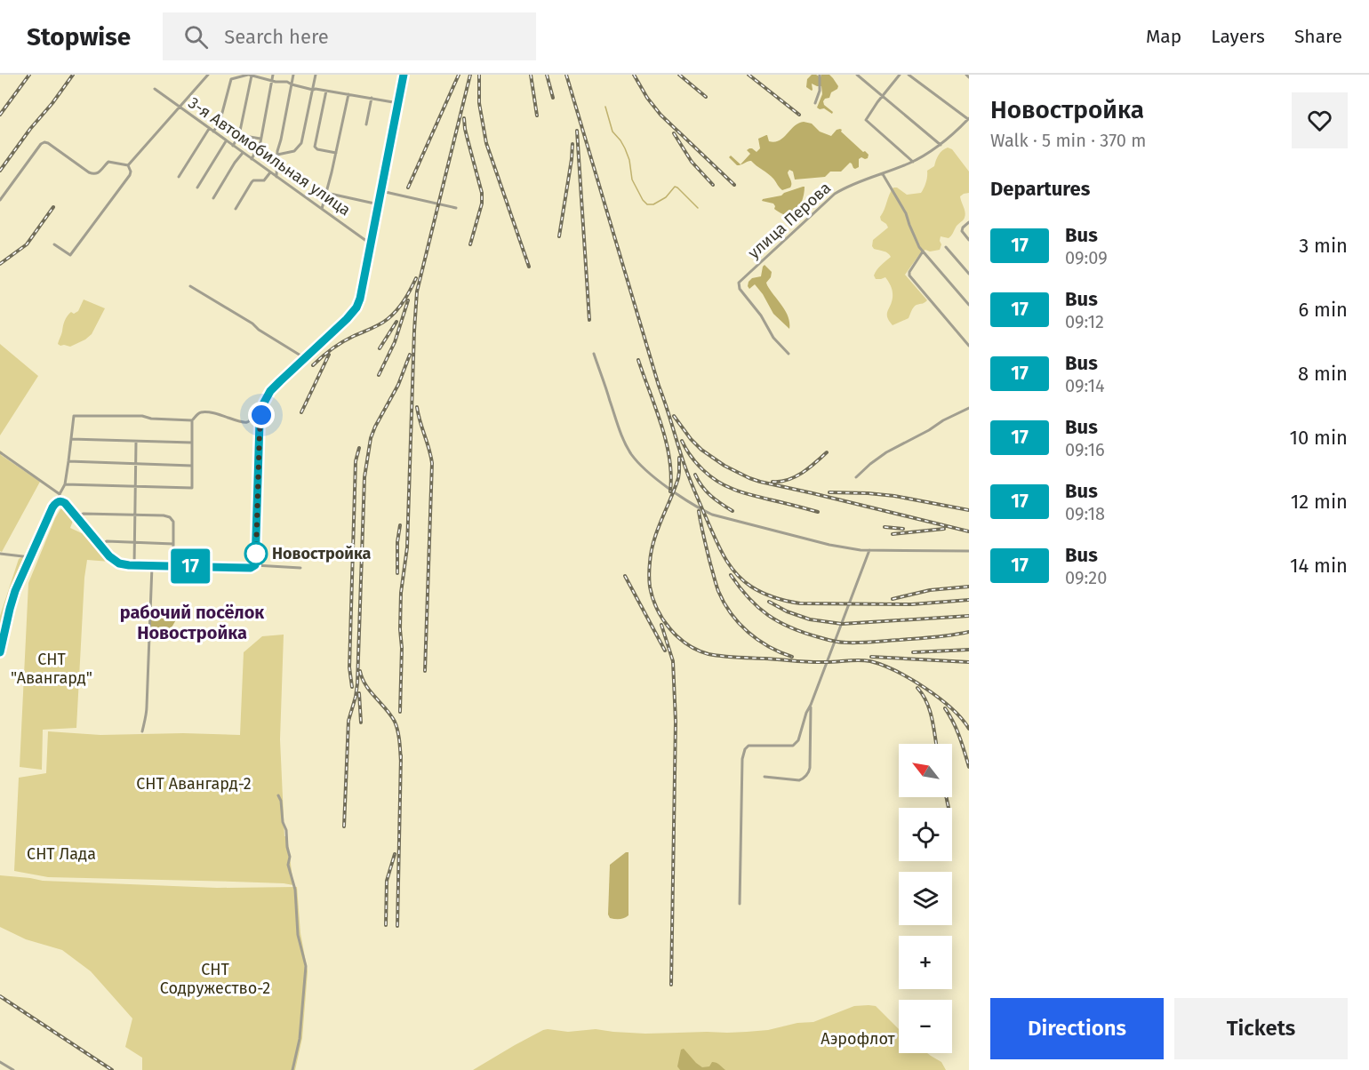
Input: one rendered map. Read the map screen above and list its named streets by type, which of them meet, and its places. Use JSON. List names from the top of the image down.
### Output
{
  "streets": {
    "street": ["3-я Автомобильная улица", "улица Перова"]
  },
  "districts": ["рабочий посёлок Новостройка"],
  "parks": [
    "СНТ \"Авангард\"",
    "СНТ Авангард-2",
    "СНТ Лада",
    "СНТ Содружество-2",
    "Аэрофлот"
  ],
  "places": ["Новостройка"],
  "lines": ["bus line 17"],
  "north": "top left",
  "page": {
    "header": "Stopwise",
    "search": "Search here",
    "nav": ["Map", "Layers", "Share"],
    "on_map": "17",
    "heading": [
      ["Новостройка", "Walk · 5 min · 370 m"],
      "Departures"
    ],
    "list": [
      {
        "mark": "17",
        "name": "Bus",
        "note": "09:09",
        "value": "3 min"
      },
      {
        "mark": "17",
        "name": "Bus",
        "note": "09:12",
        "value": "6 min"
      },
      {
        "mark": "17",
        "name": "Bus",
        "note": "09:14",
        "value": "8 min"
      },
      {
        "mark": "17",
        "name": "Bus",
        "note": "09:16",
        "value": "10 min"
      },
      {
        "mark": "17",
        "name": "Bus",
        "note": "09:18",
        "value": "12 min"
      },
      {
        "mark": "17",
        "name": "Bus",
        "note": "09:20",
        "value": "14 min"
      }
    ],
    "map_buttons": ["+", "−"],
    "buttons": ["Directions", "Tickets"]
  }
}
